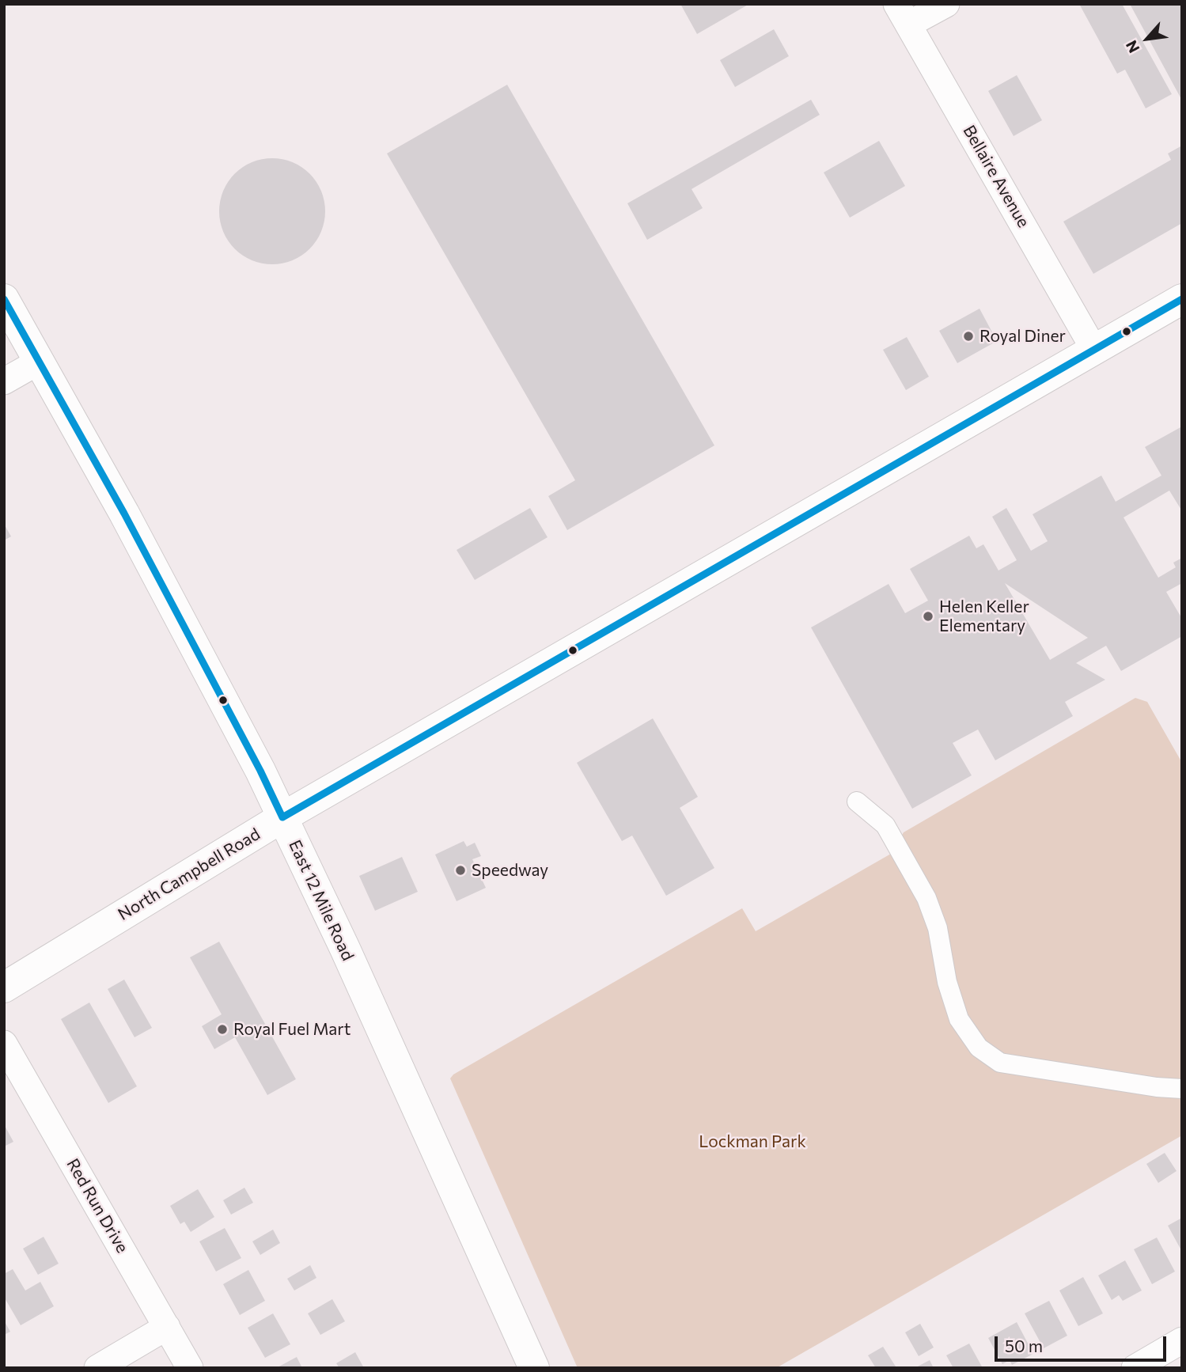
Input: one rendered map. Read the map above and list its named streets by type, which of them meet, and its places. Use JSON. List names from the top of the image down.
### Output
{
  "streets": {
    "street": [
      "Bellaire Avenue",
      "North Campbell Road",
      "East 12 Mile Road",
      "Red Run Drive"
    ]
  },
  "crossings": [
    ["Bellaire Avenue", "North Campbell Road"],
    ["North Campbell Road", "East 12 Mile Road"]
  ],
  "parks": ["Lockman Park"],
  "places": [
    "Royal Diner",
    "Helen Keller Elementary",
    "Speedway",
    "Royal Fuel Mart"
  ],
  "scale_bar": "50 m",
  "north": "bottom left"
}
